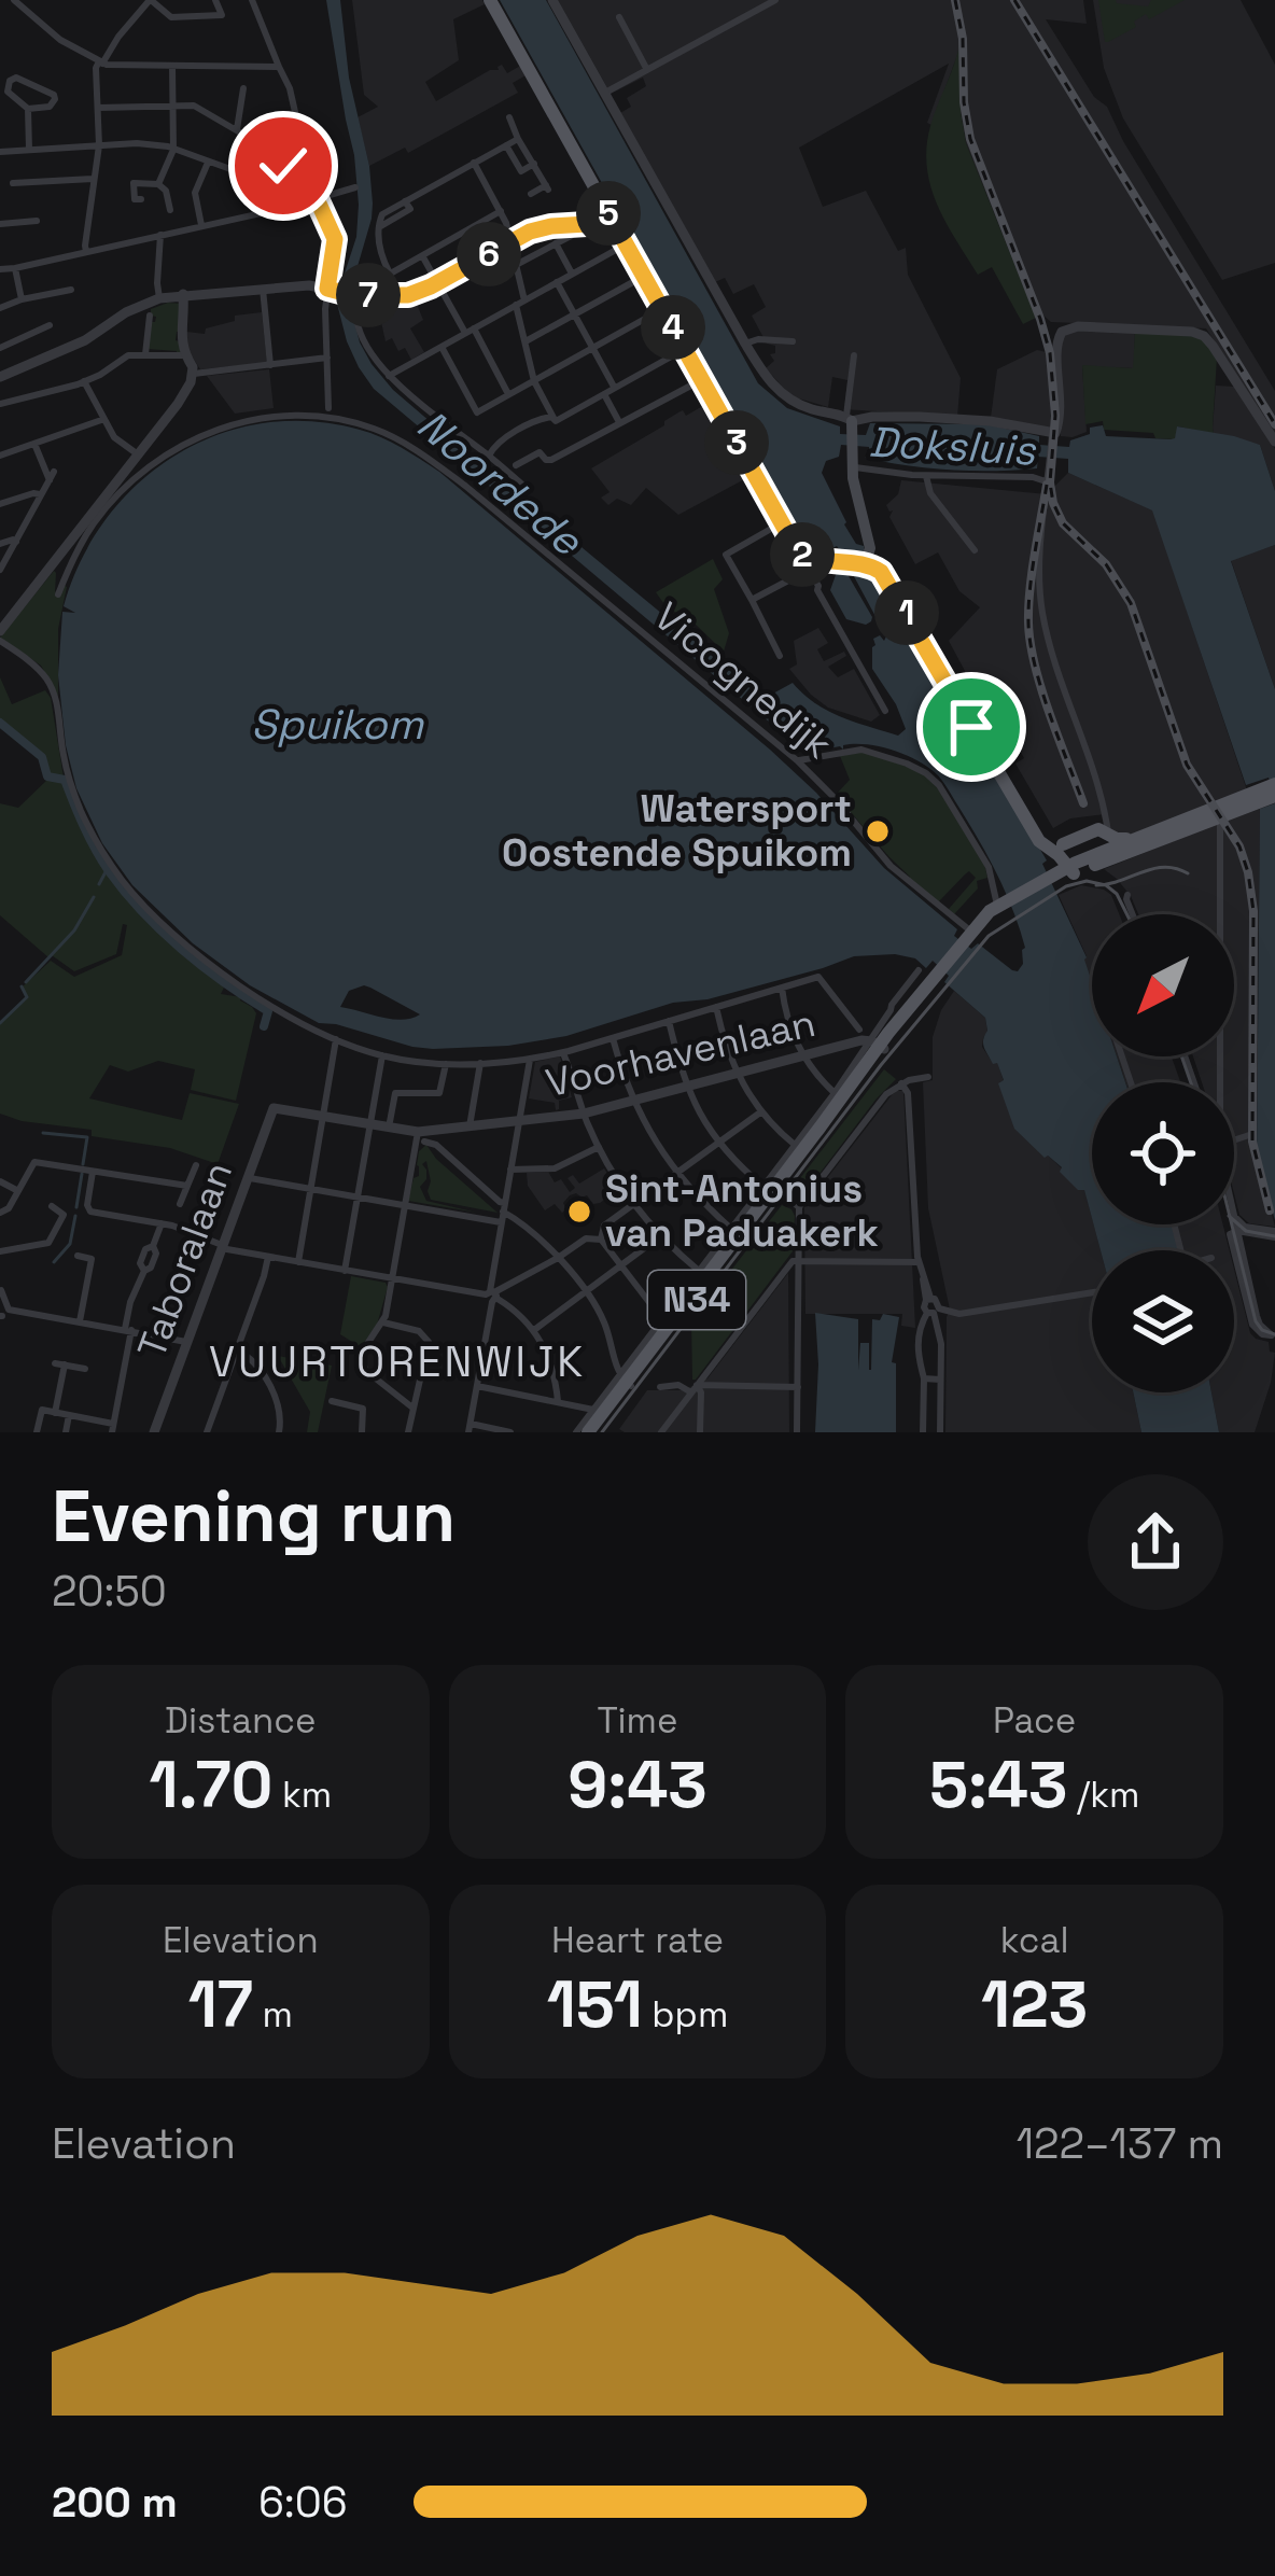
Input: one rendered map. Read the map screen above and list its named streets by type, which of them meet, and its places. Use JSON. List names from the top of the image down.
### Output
{
  "streets": {
    "main road": ["N34"],
    "street": ["Vicognedijk", "Voorhavenlaan", "Taboralaan"]
  },
  "crossings": [
    ["Vicognedijk", "N34"],
    ["Voorhavenlaan", "Taboralaan"],
    ["Voorhavenlaan", "N34"]
  ],
  "districts": ["VUURTORENWIJK"],
  "water": ["Doksluis", "Noordede", "Spuikom"],
  "places": ["Watersport Oostende Spuikom", "Sint-Antonius van Paduakerk"],
  "north": "bottom left",
  "page": {
    "pins": [
      "5",
      "6",
      "7",
      "4",
      "3",
      "2",
      "1"
    ],
    "heading": ["Evening run", "20:50"],
    "stats": [
      ["Distance", "1.70 km"],
      ["Time", "9:43"],
      ["Pace", "5:43 /km"],
      ["Elevation", "17 m"],
      ["Heart rate", "151 bpm"],
      ["kcal", "123"]
    ],
    "chart": ["Elevation", "122–137 m"],
    "list": [
      {
        "name": "200 m",
        "note": "6:06"
      }
    ]
  }
}
